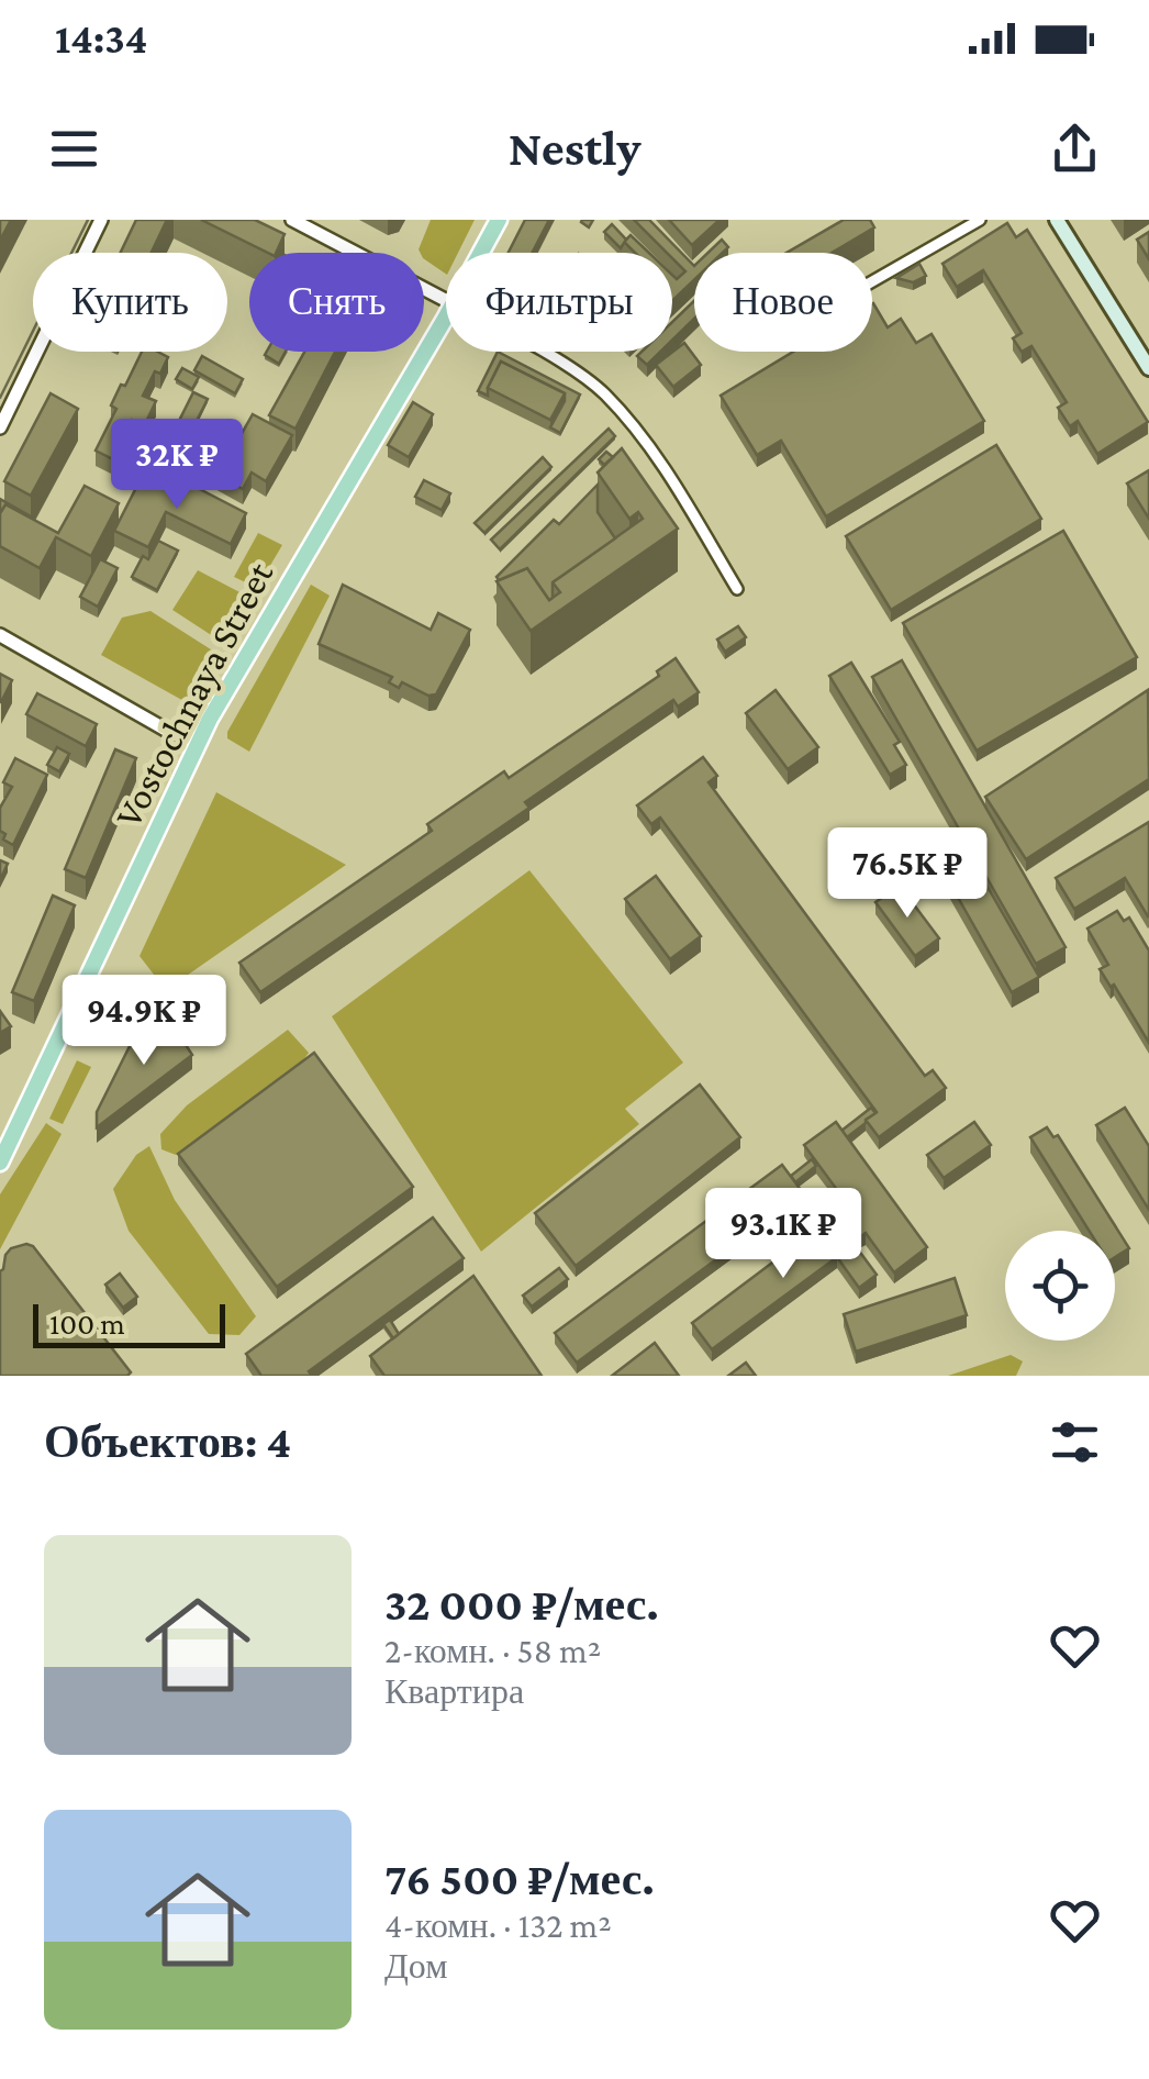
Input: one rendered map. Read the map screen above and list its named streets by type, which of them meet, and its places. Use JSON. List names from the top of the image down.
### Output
{
  "streets": {
    "main road": ["Vostochnaya Street"]
  },
  "scale_bar": "100 m",
  "page": {
    "status": "14:34",
    "header": "Nestly",
    "chip": [
      "Купить",
      "Снять",
      "Фильтры",
      "Новое"
    ],
    "price": [
      "32K ₽",
      "76.5K ₽",
      "94.9K ₽",
      "93.1K ₽"
    ],
    "scale": "100 m",
    "heading": "Объектов: 4",
    "list": [
      {
        "name": "32 000 ₽/мес.",
        "note": "2-комн. · 58 m² · Квартира"
      },
      {
        "name": "76 500 ₽/мес.",
        "note": "4-комн. · 132 m² · Дом"
      }
    ]
  }
}
